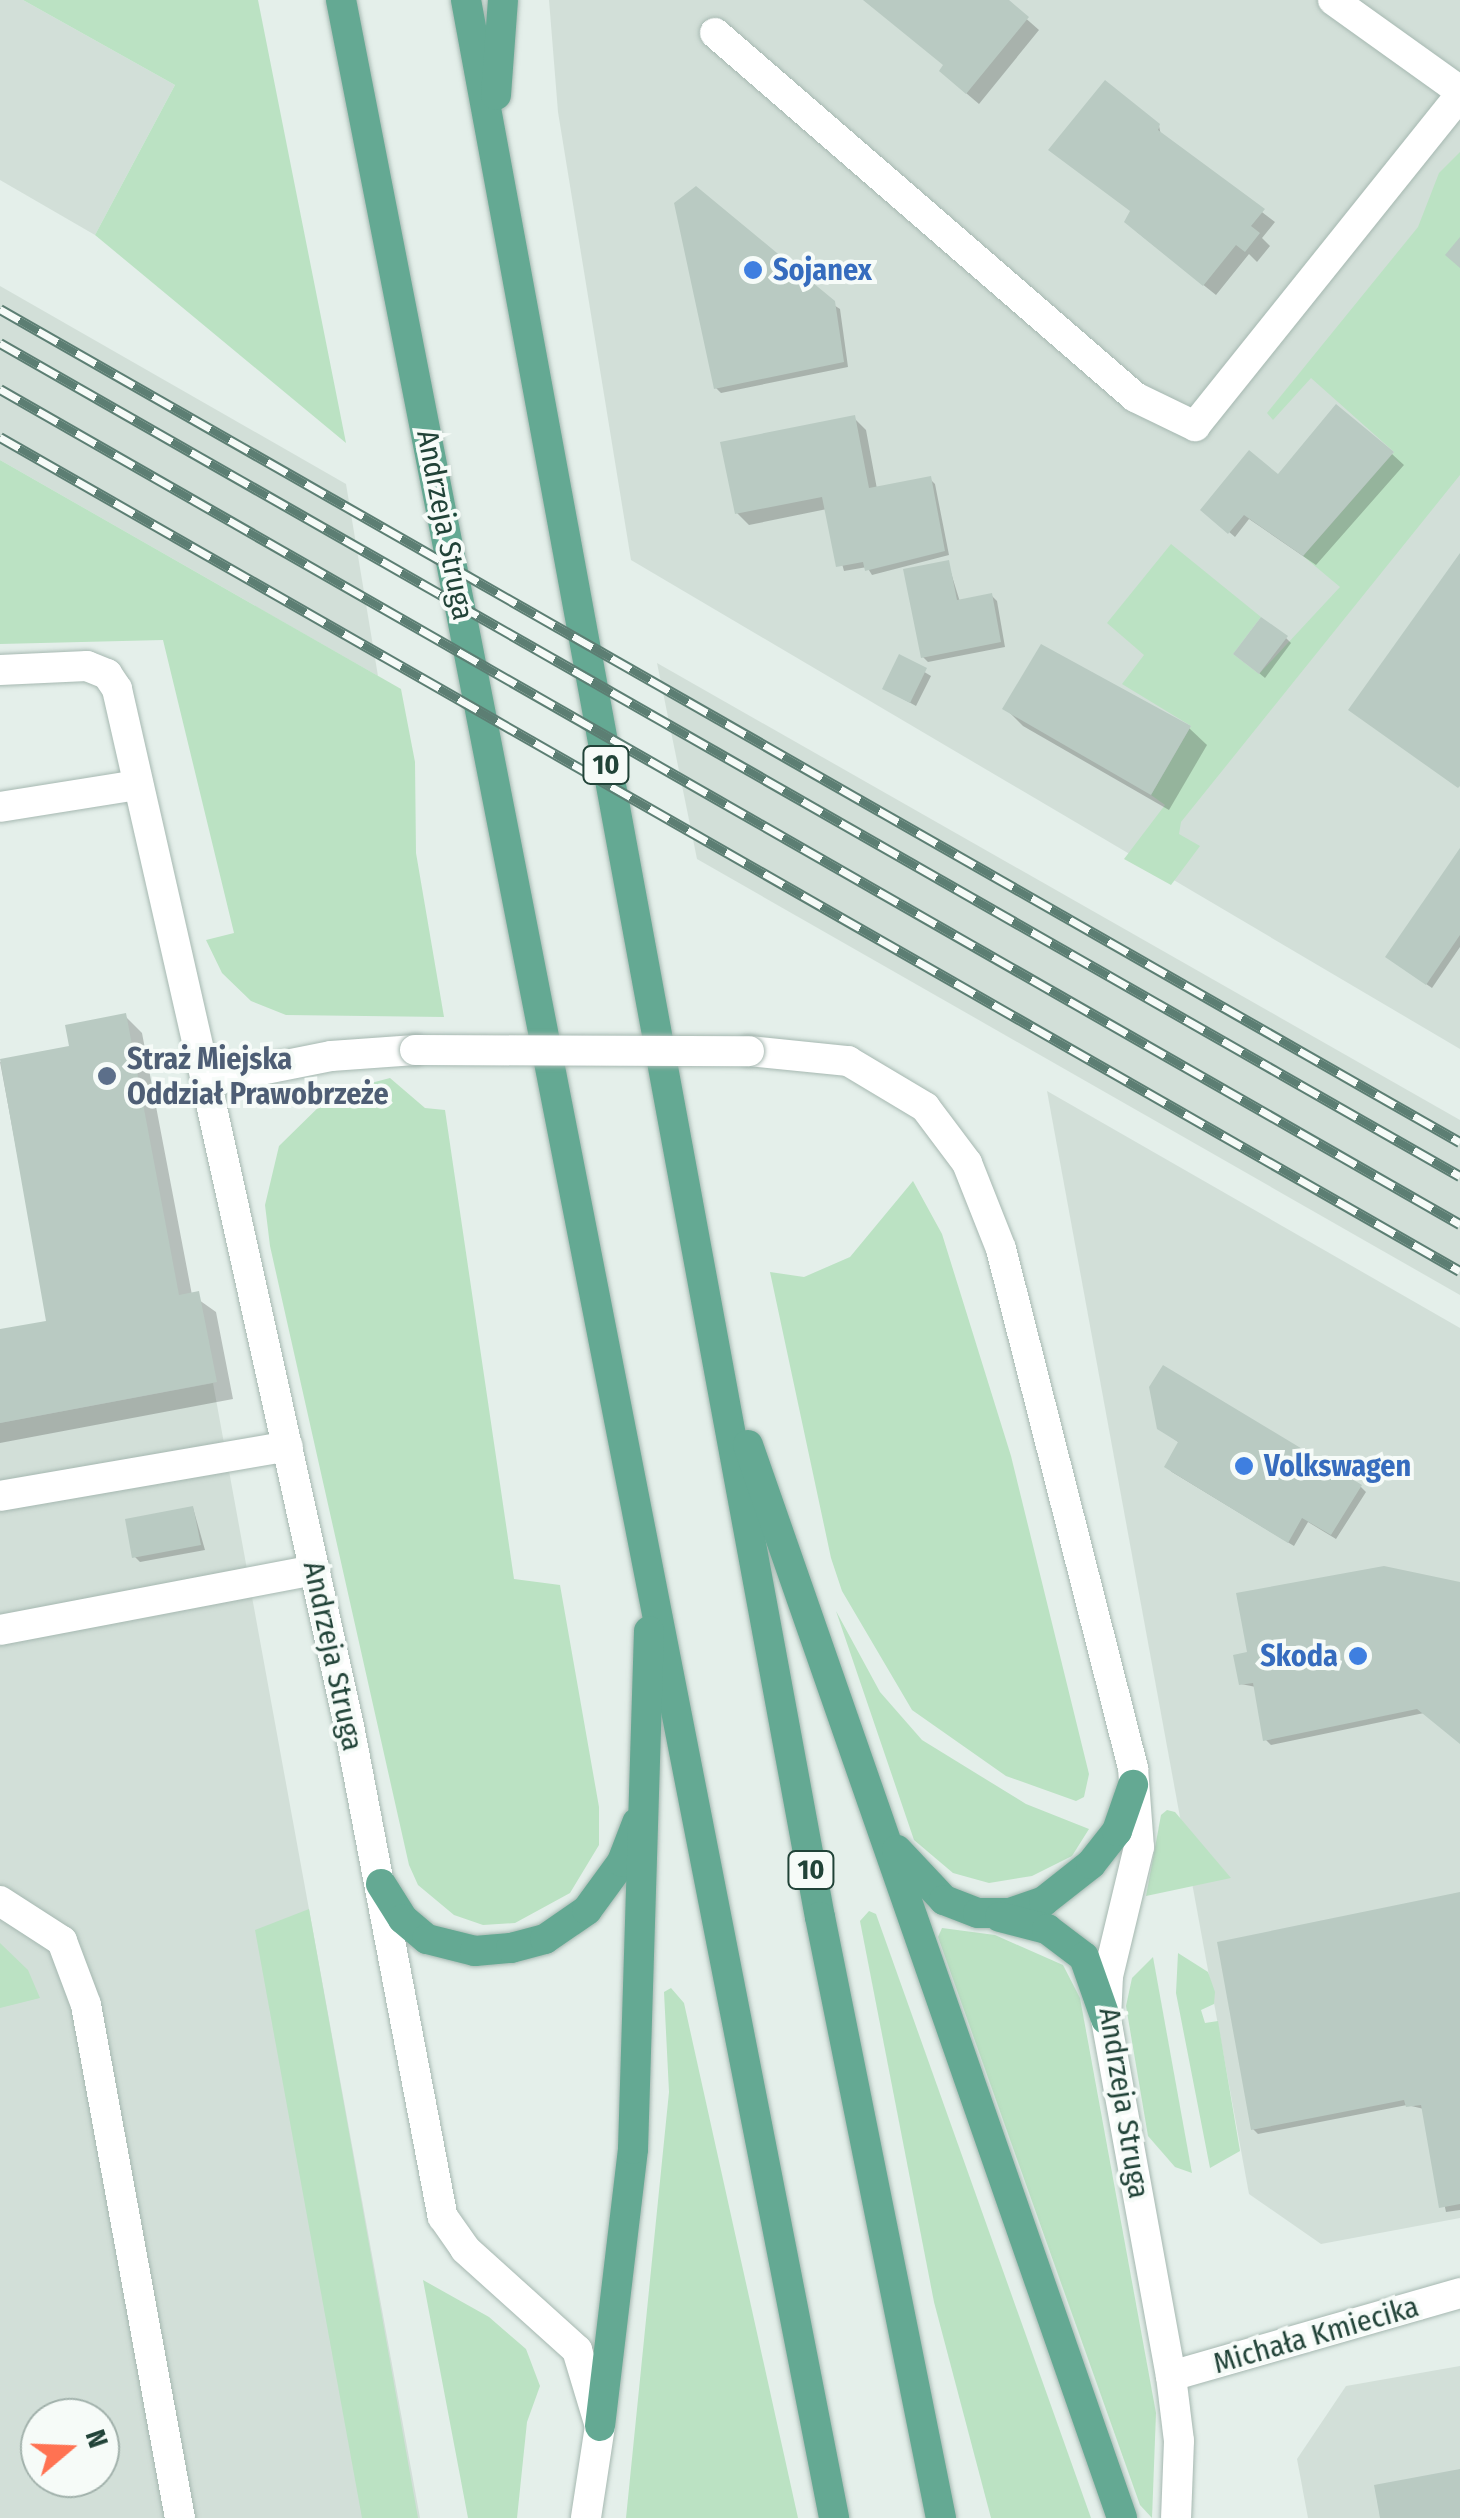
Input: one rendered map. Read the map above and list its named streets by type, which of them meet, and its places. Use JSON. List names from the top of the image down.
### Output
{
  "streets": {
    "main road": ["Andrzeja Struga", "10"],
    "street": ["Michała Kmiecika"]
  },
  "crossings": [
    ["Andrzeja Struga", "Michała Kmiecika"]
  ],
  "places": [
    "Sojanex",
    "Straż Miejska Oddział Prawobrzeże",
    "Volkswagen",
    "Skoda"
  ],
  "north": "right"
}
